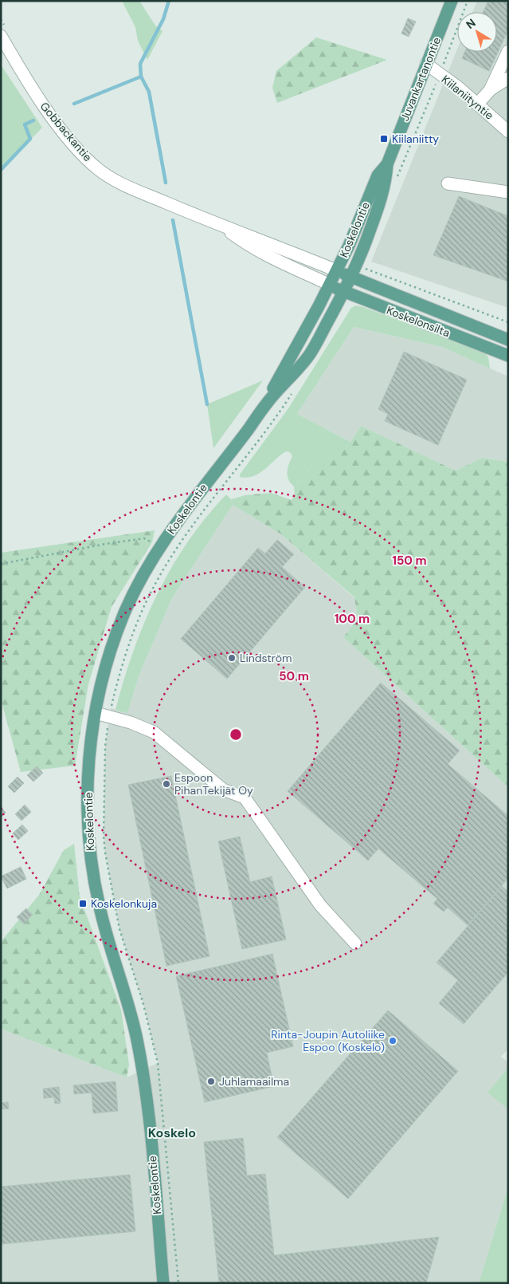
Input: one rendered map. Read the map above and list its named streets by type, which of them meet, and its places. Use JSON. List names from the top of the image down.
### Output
{
  "streets": {
    "main road": ["Juvankartanontie", "Koskelontie", "Koskelonsilta"],
    "street": ["Kiilaniityntie", "Gobbackantie"]
  },
  "crossings": [
    ["Juvankartanontie", "Kiilaniityntie"],
    ["Juvankartanontie", "Koskelontie"],
    ["Juvankartanontie", "Koskelonsilta"],
    ["Gobbackantie", "Koskelontie"],
    ["Gobbackantie", "Koskelonsilta"],
    ["Koskelontie", "Koskelonsilta"]
  ],
  "districts": ["Koskelo"],
  "places": {
    "transit": ["Kiilaniitty", "Koskelonkuja"],
    "other": [
      "Lindström",
      "Espoon PihanTekijät Oy",
      "Rinta-Joupin Autoliike Espoo (Koskelo)",
      "Juhlamaailma"
    ]
  },
  "north": "top left",
  "rings": ["150 m", "100 m", "50 m"]
}
